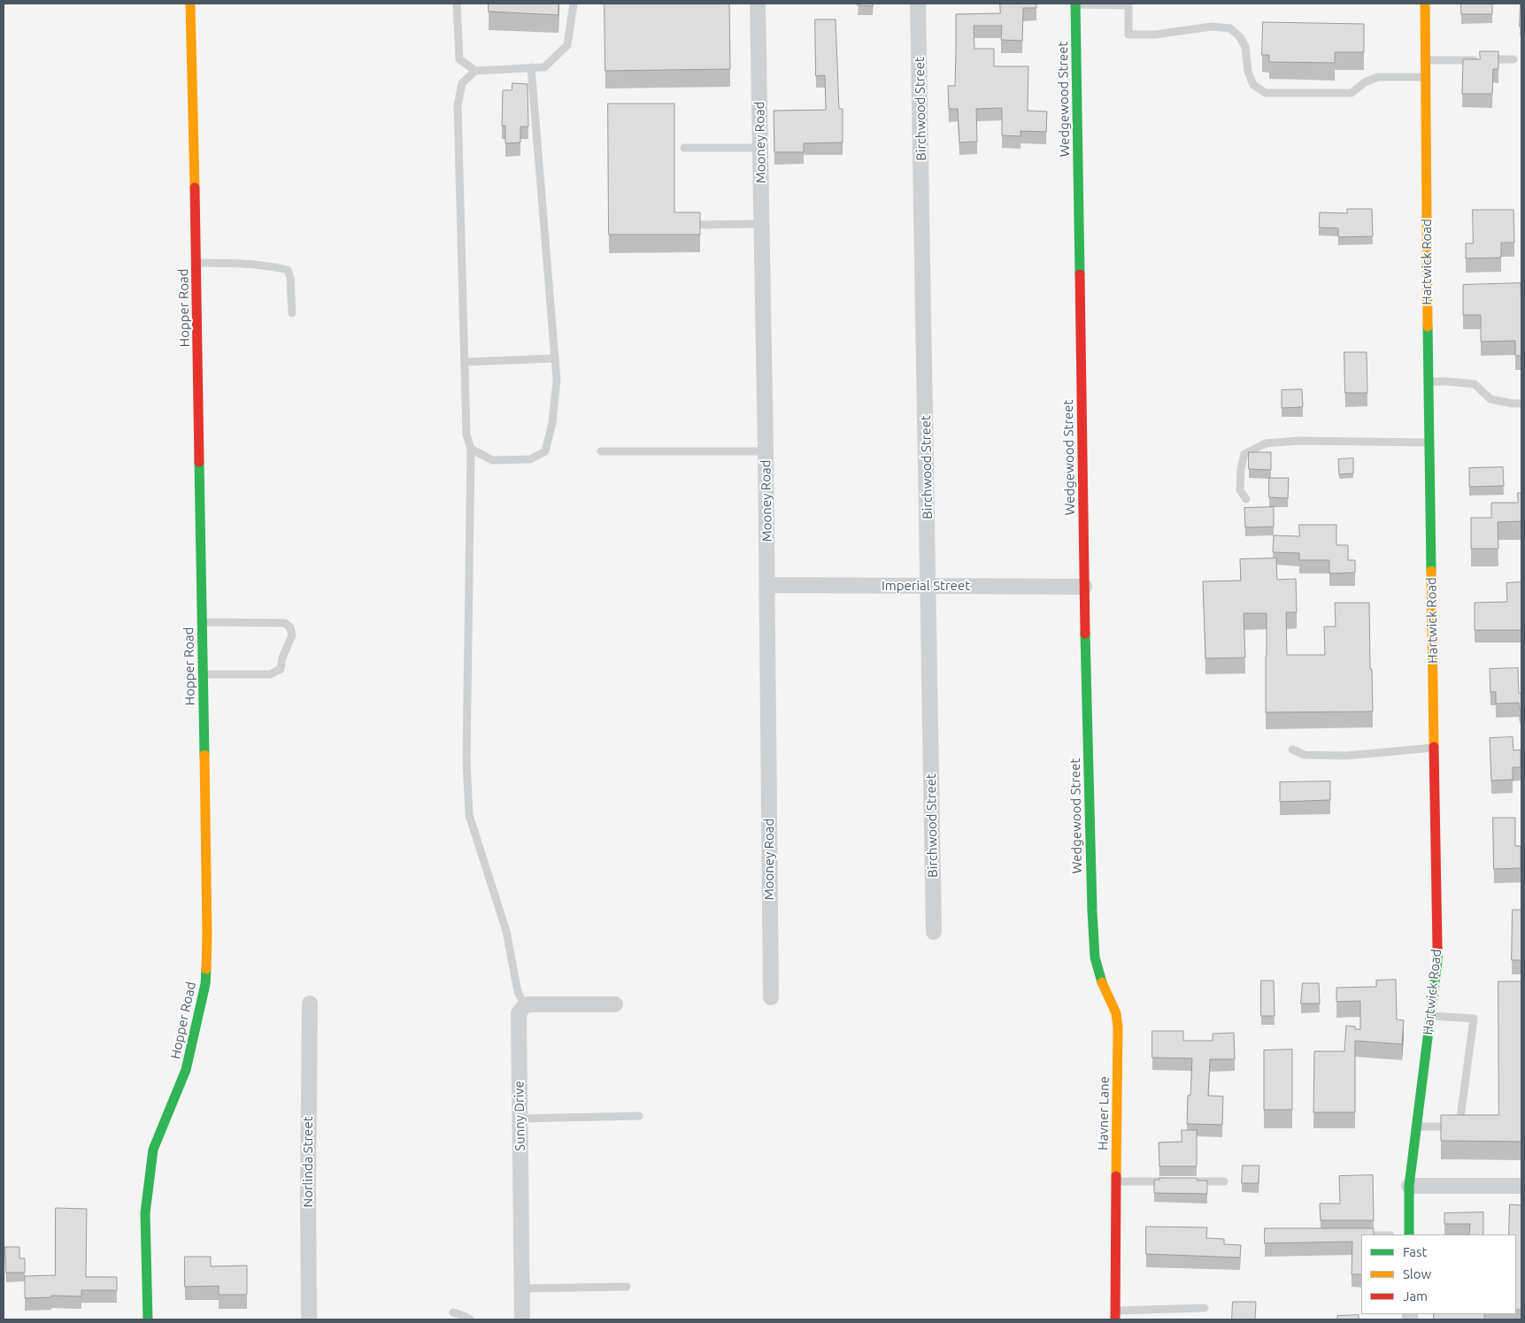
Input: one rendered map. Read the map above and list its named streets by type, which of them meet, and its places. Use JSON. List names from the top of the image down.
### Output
{
  "streets": {
    "street": [
      "Wedgewood Street",
      "Birchwood Street",
      "Mooney Road",
      "Hartwick Road",
      "Hopper Road",
      "Imperial Street",
      "Havner Lane",
      "Sunny Drive",
      "Norlinda Street"
    ]
  },
  "crossings": [
    ["Wedgewood Street", "Imperial Street"],
    ["Wedgewood Street", "Havner Lane"],
    ["Birchwood Street", "Imperial Street"],
    ["Mooney Road", "Imperial Street"]
  ],
  "legend": ["Fast", "Slow", "Jam"]
}
